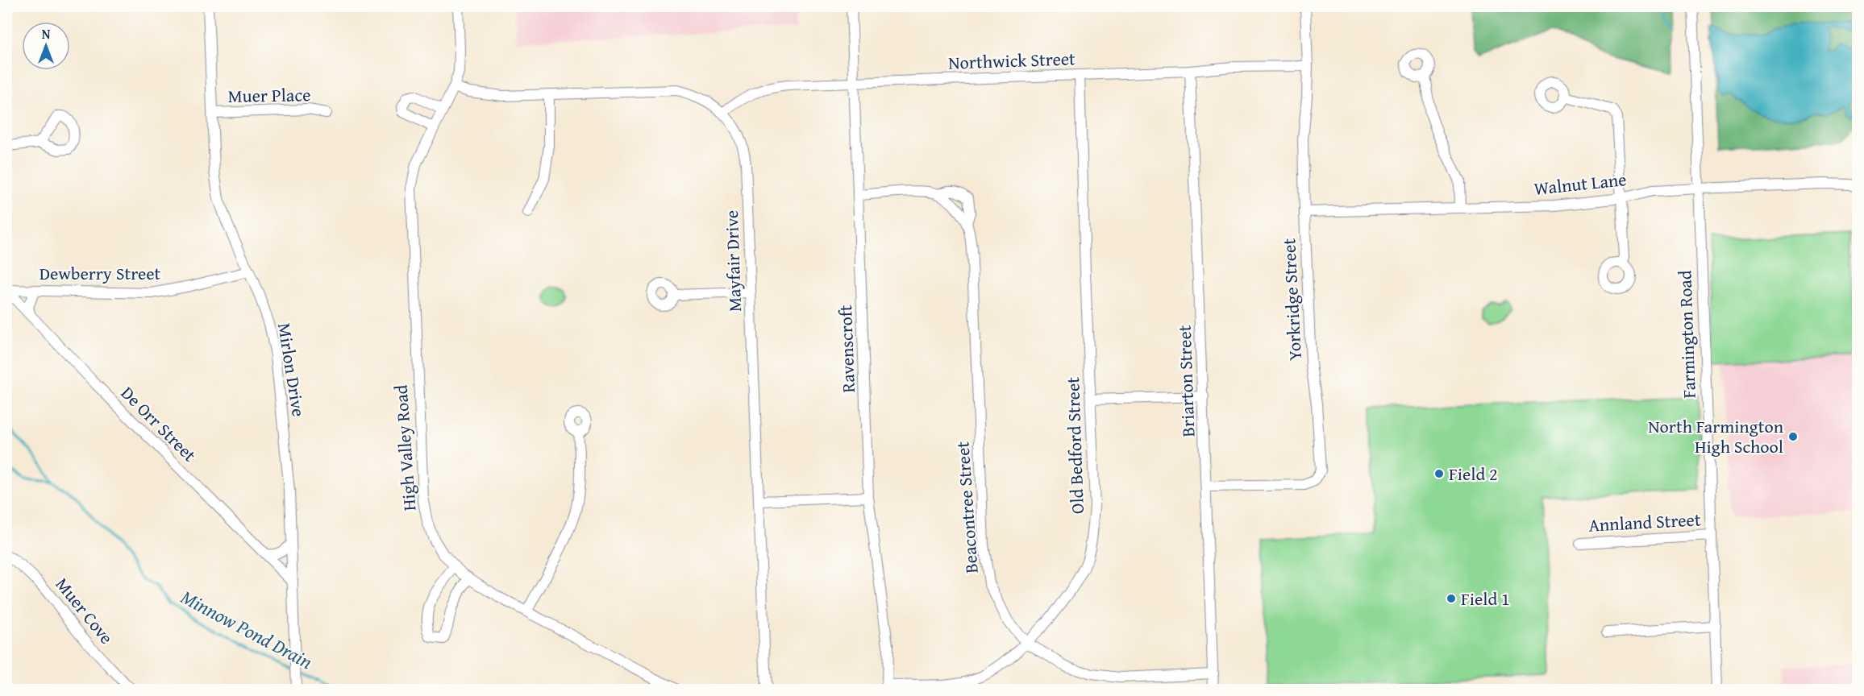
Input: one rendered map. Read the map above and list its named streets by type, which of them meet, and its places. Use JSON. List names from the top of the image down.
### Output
{
  "streets": {
    "street": [
      "Northwick Street",
      "Muer Place",
      "Walnut Lane",
      "Mayfair Drive",
      "Dewberry Street",
      "Yorkridge Street",
      "Farmington Road",
      "Ravenscroft",
      "Mirlon Drive",
      "Briarton Street",
      "De Orr Street",
      "Old Bedford Street",
      "High Valley Road",
      "Beacontree Street",
      "Annland Street",
      "Muer Cove"
    ]
  },
  "crossings": [
    ["Northwick Street", "Mayfair Drive"],
    ["Northwick Street", "Yorkridge Street"],
    ["Northwick Street", "Ravenscroft"],
    ["Northwick Street", "Briarton Street"],
    ["Northwick Street", "Old Bedford Street"],
    ["Muer Place", "Mirlon Drive"],
    ["Walnut Lane", "Yorkridge Street"],
    ["Walnut Lane", "Farmington Road"],
    ["Mayfair Drive", "High Valley Road"],
    ["Dewberry Street", "Mirlon Drive"],
    ["Dewberry Street", "De Orr Street"],
    ["Yorkridge Street", "Briarton Street"],
    ["Farmington Road", "Annland Street"],
    ["Ravenscroft", "Old Bedford Street"],
    ["Ravenscroft", "Beacontree Street"],
    ["Mirlon Drive", "De Orr Street"],
    ["Briarton Street", "Beacontree Street"],
    ["Old Bedford Street", "Beacontree Street"]
  ],
  "water": ["Minnow Pond Drain"],
  "places": ["North Farmington High School", "Field 2", "Field 1"],
  "north": "top"
}
